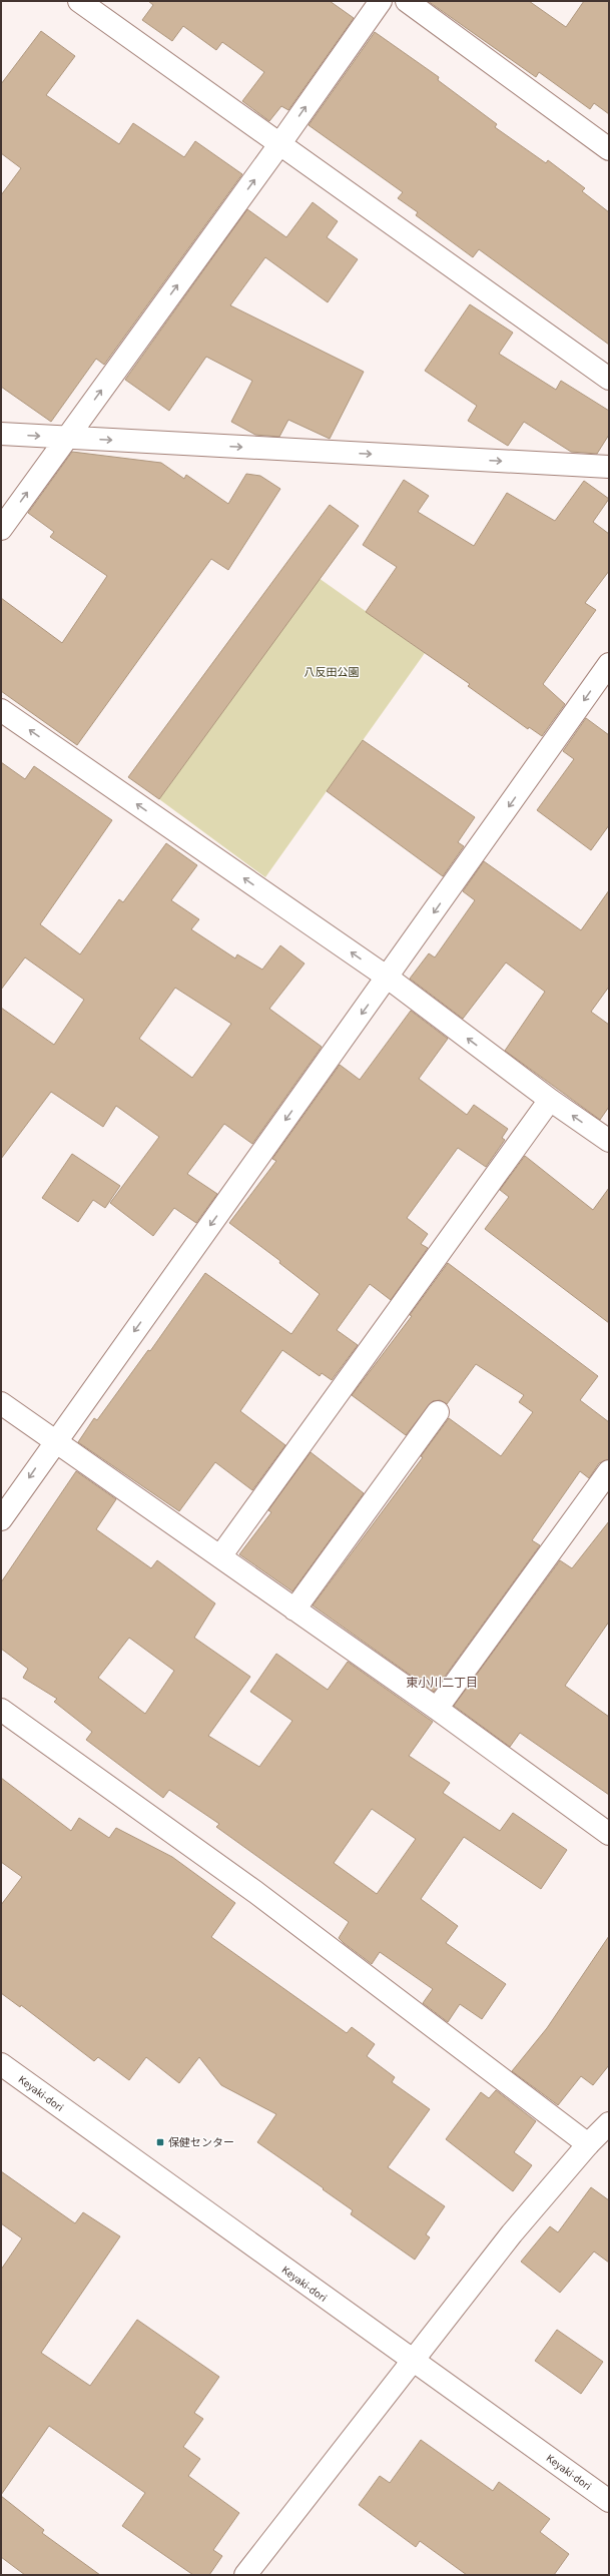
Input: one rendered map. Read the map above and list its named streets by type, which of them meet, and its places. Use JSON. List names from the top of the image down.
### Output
{
  "streets": {
    "street": ["Keyaki-dori"]
  },
  "districts": ["東小川二丁目"],
  "parks": ["八反田公園"],
  "places": {
    "transit": ["保健センター"]
  }
}
